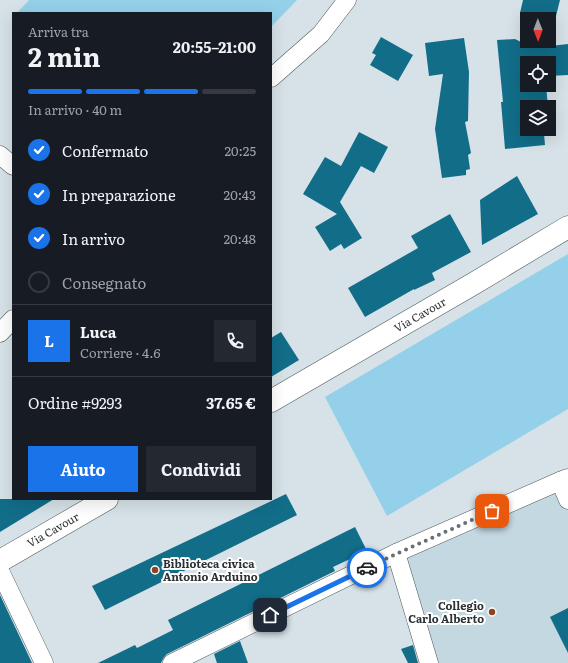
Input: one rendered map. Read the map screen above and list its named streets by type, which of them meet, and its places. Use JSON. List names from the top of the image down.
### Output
{
  "streets": {
    "main road": ["Via Cavour"]
  },
  "places": ["Biblioteca civica Antonio Arduino", "Collegio Carlo Alberto"],
  "north": "bottom",
  "page": {
    "heading": ["2 min", "Arriva tra", "20:55–21:00"],
    "panel": [
      "Luca",
      "Corriere · 4.6",
      "Ordine #9293",
      "37.65 €"
    ],
    "bar": "In arrivo · 40 m",
    "list": [
      ["Confermato", "20:25"],
      ["In preparazione", "20:43"],
      ["In arrivo", "20:48"],
      "Consegnato"
    ],
    "round": "L",
    "buttons": ["Aiuto", "Condividi"]
  }
}
